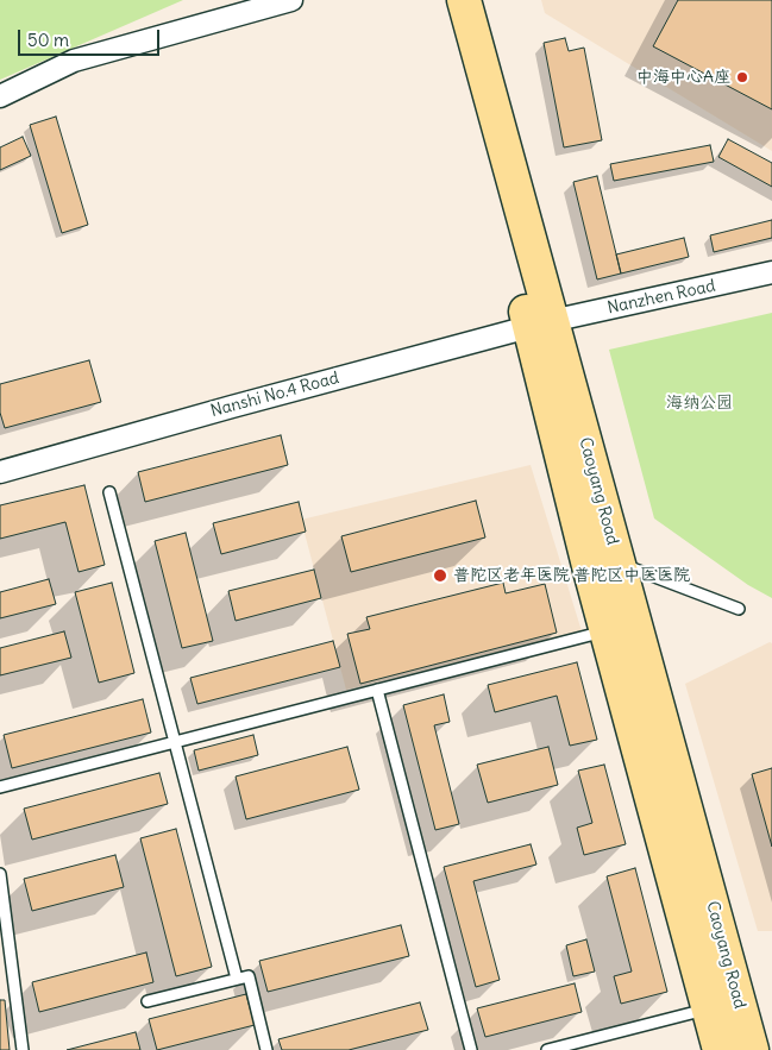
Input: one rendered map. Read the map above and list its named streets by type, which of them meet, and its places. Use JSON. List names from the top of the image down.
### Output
{
  "streets": {
    "main road": ["Caoyang Road"],
    "street": ["Nanzhen Road", "Nanshi No.4 Road"]
  },
  "crossings": [
    ["Nanzhen Road", "Nanshi No.4 Road"],
    ["Nanzhen Road", "Caoyang Road"],
    ["Nanshi No.4 Road", "Caoyang Road"]
  ],
  "parks": ["海纳公园"],
  "places": ["中海中心A座", "普陀区老年医院 普陀区中医医院"],
  "scale_bar": "50 m"
}
